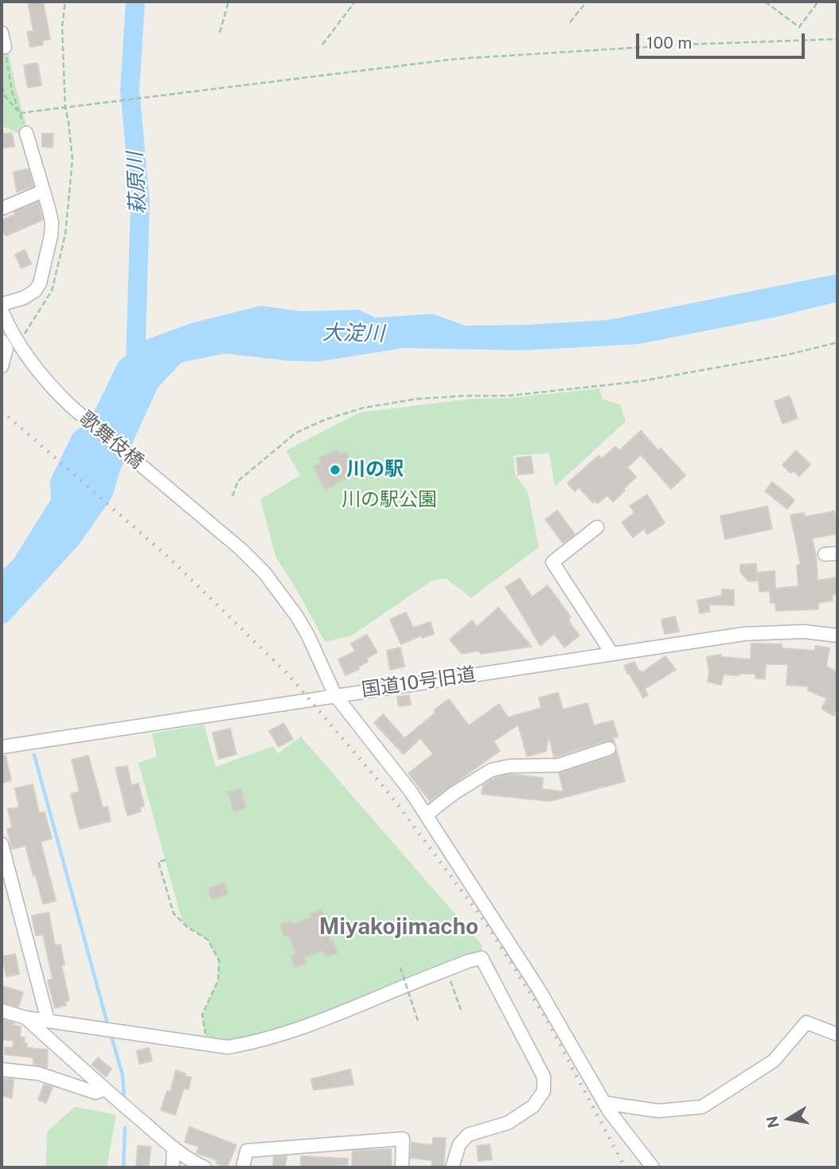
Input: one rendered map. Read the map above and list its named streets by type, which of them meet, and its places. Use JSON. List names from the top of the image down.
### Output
{
  "streets": {
    "street": ["歌舞伎橋", "国道10号旧道"]
  },
  "crossings": [
    ["歌舞伎橋", "国道10号旧道"]
  ],
  "districts": ["Miyakojimacho"],
  "water": ["萩原川", "大淀川"],
  "parks": ["川の駅公園"],
  "places": ["川の駅"],
  "scale_bar": "100 m",
  "north": "left"
}
